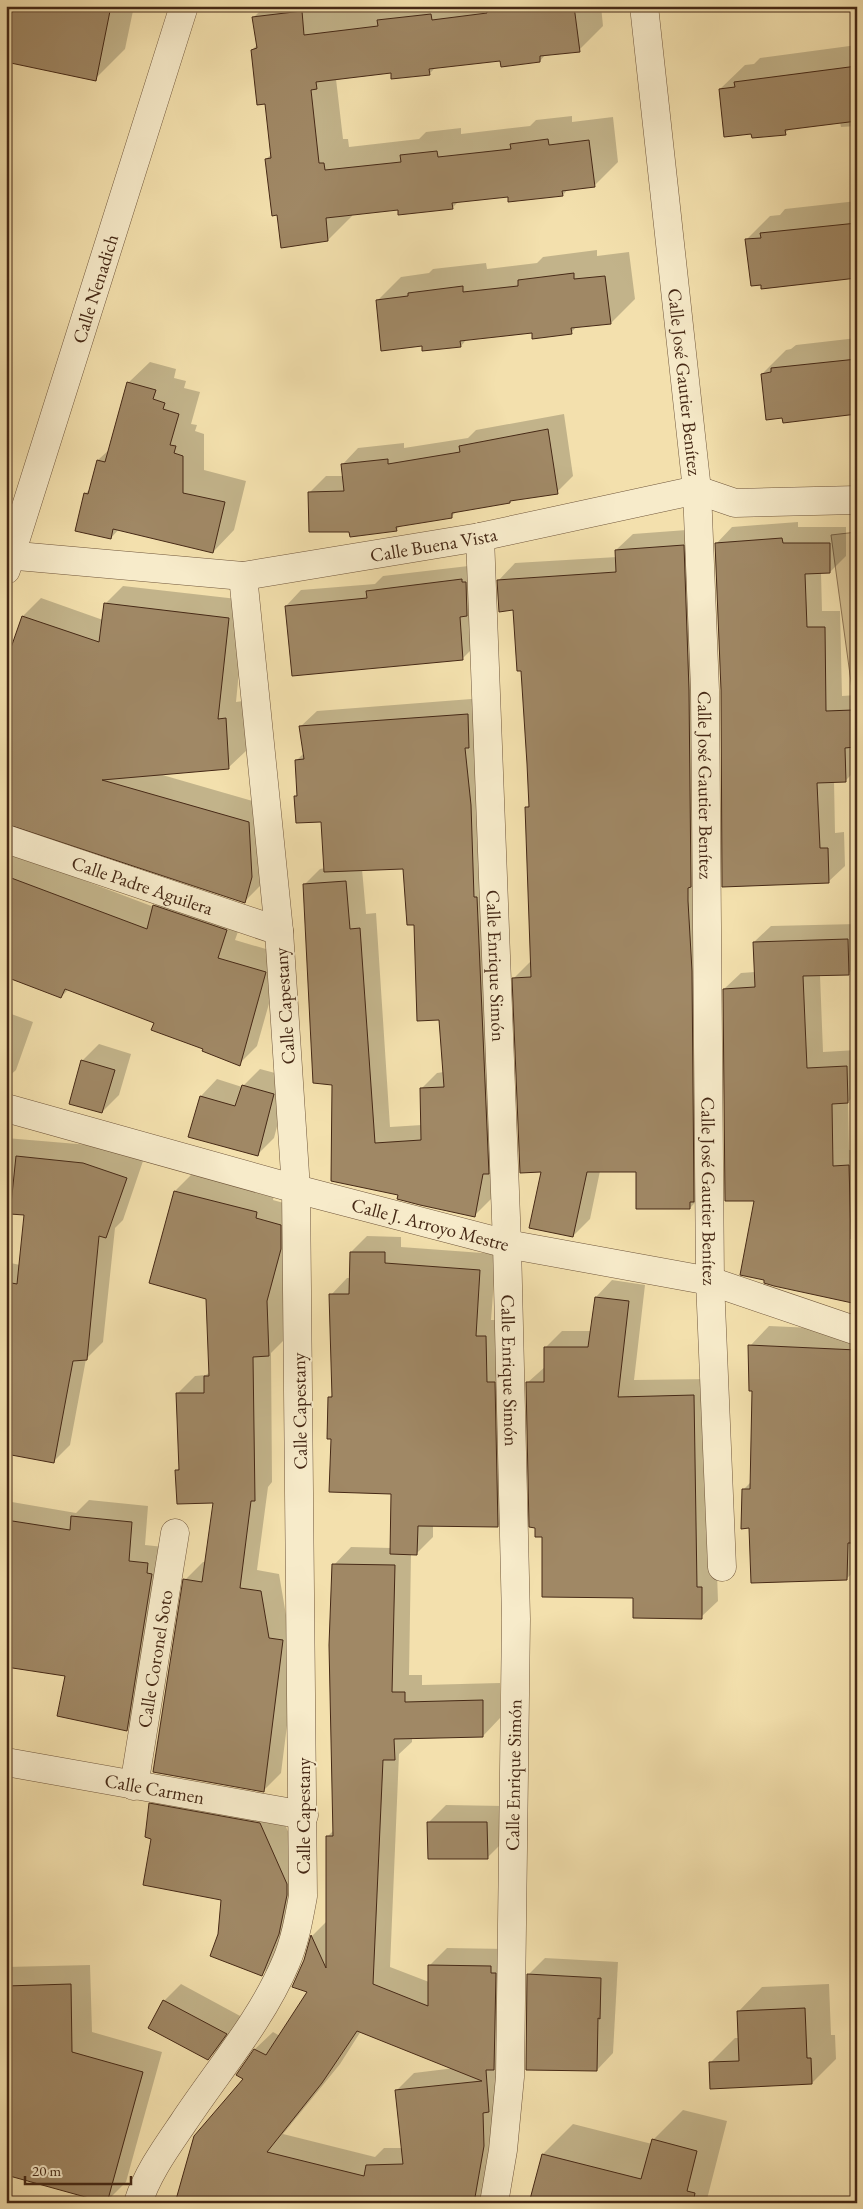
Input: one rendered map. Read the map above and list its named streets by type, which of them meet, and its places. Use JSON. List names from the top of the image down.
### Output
{
  "streets": {
    "street": [
      "Calle Nenadich",
      "Calle José Gautier Benítez",
      "Calle Buena Vista",
      "Calle Padre Aguilera",
      "Calle Enrique Simón",
      "Calle Capestany",
      "Calle J. Arroyo Mestre",
      "Calle Coronel Soto",
      "Calle Carmen"
    ]
  },
  "crossings": [
    ["Calle Nenadich", "Calle Buena Vista"],
    ["Calle José Gautier Benítez", "Calle Buena Vista"],
    ["Calle José Gautier Benítez", "Calle J. Arroyo Mestre"],
    ["Calle Buena Vista", "Calle Enrique Simón"],
    ["Calle Buena Vista", "Calle Capestany"],
    ["Calle Padre Aguilera", "Calle Capestany"],
    ["Calle Enrique Simón", "Calle J. Arroyo Mestre"],
    ["Calle Capestany", "Calle J. Arroyo Mestre"],
    ["Calle Capestany", "Calle Carmen"],
    ["Calle Coronel Soto", "Calle Carmen"]
  ],
  "scale_bar": "20 m"
}
